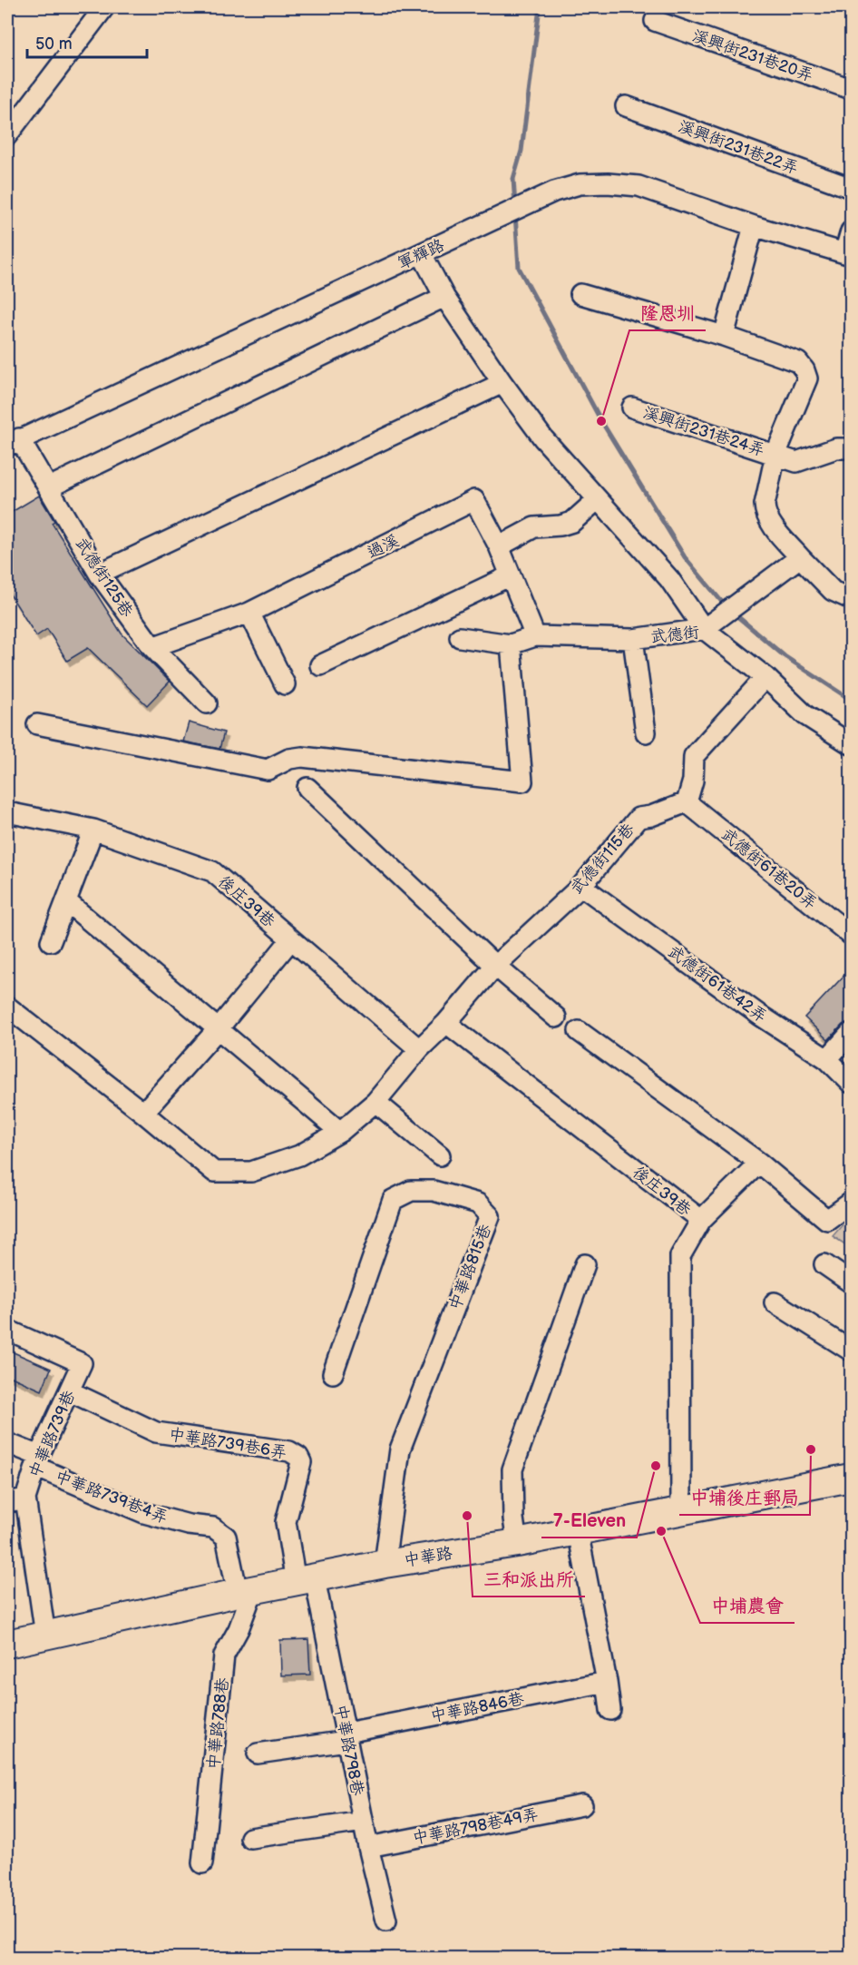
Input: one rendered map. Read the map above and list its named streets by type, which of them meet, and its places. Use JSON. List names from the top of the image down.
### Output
{
  "streets": {
    "main road": ["中華路"],
    "street": [
      "溪興街231巷20弄",
      "溪興街231巷22弄",
      "軍輝路",
      "溪興街231巷24弄",
      "過溪",
      "武德街125巷",
      "武德街",
      "武德街115巷",
      "武德街61巷20弄",
      "後庄39巷",
      "武德街61巷42弄",
      "中華路815巷",
      "中華路739巷",
      "中華路739巷6弄",
      "中華路739巷4弄",
      "中華路846巷",
      "中華路788巷",
      "中華路798巷",
      "中華路798巷49弄"
    ]
  },
  "crossings": [
    ["軍輝路", "武德街125巷"],
    ["過溪", "武德街125巷"],
    ["過溪", "武德街"],
    ["武德街115巷", "武德街61巷20弄"],
    ["武德街115巷", "後庄39巷"],
    ["武德街115巷", "武德街61巷42弄"],
    ["後庄39巷", "中華路"],
    ["中華路815巷", "中華路"],
    ["中華路739巷", "中華路739巷6弄"],
    ["中華路739巷", "中華路739巷4弄"],
    ["中華路739巷", "中華路"],
    ["中華路739巷6弄", "中華路"],
    ["中華路739巷6弄", "中華路798巷"],
    ["中華路739巷4弄", "中華路"],
    ["中華路739巷4弄", "中華路788巷"],
    ["中華路", "中華路788巷"],
    ["中華路", "中華路798巷"],
    ["中華路846巷", "中華路798巷"],
    ["中華路798巷", "中華路798巷49弄"]
  ],
  "places": [
    "隆恩圳",
    "中埔後庄郵局",
    "7-Eleven",
    "三和派出所",
    "中埔農會"
  ],
  "scale_bar": "50 m"
}
